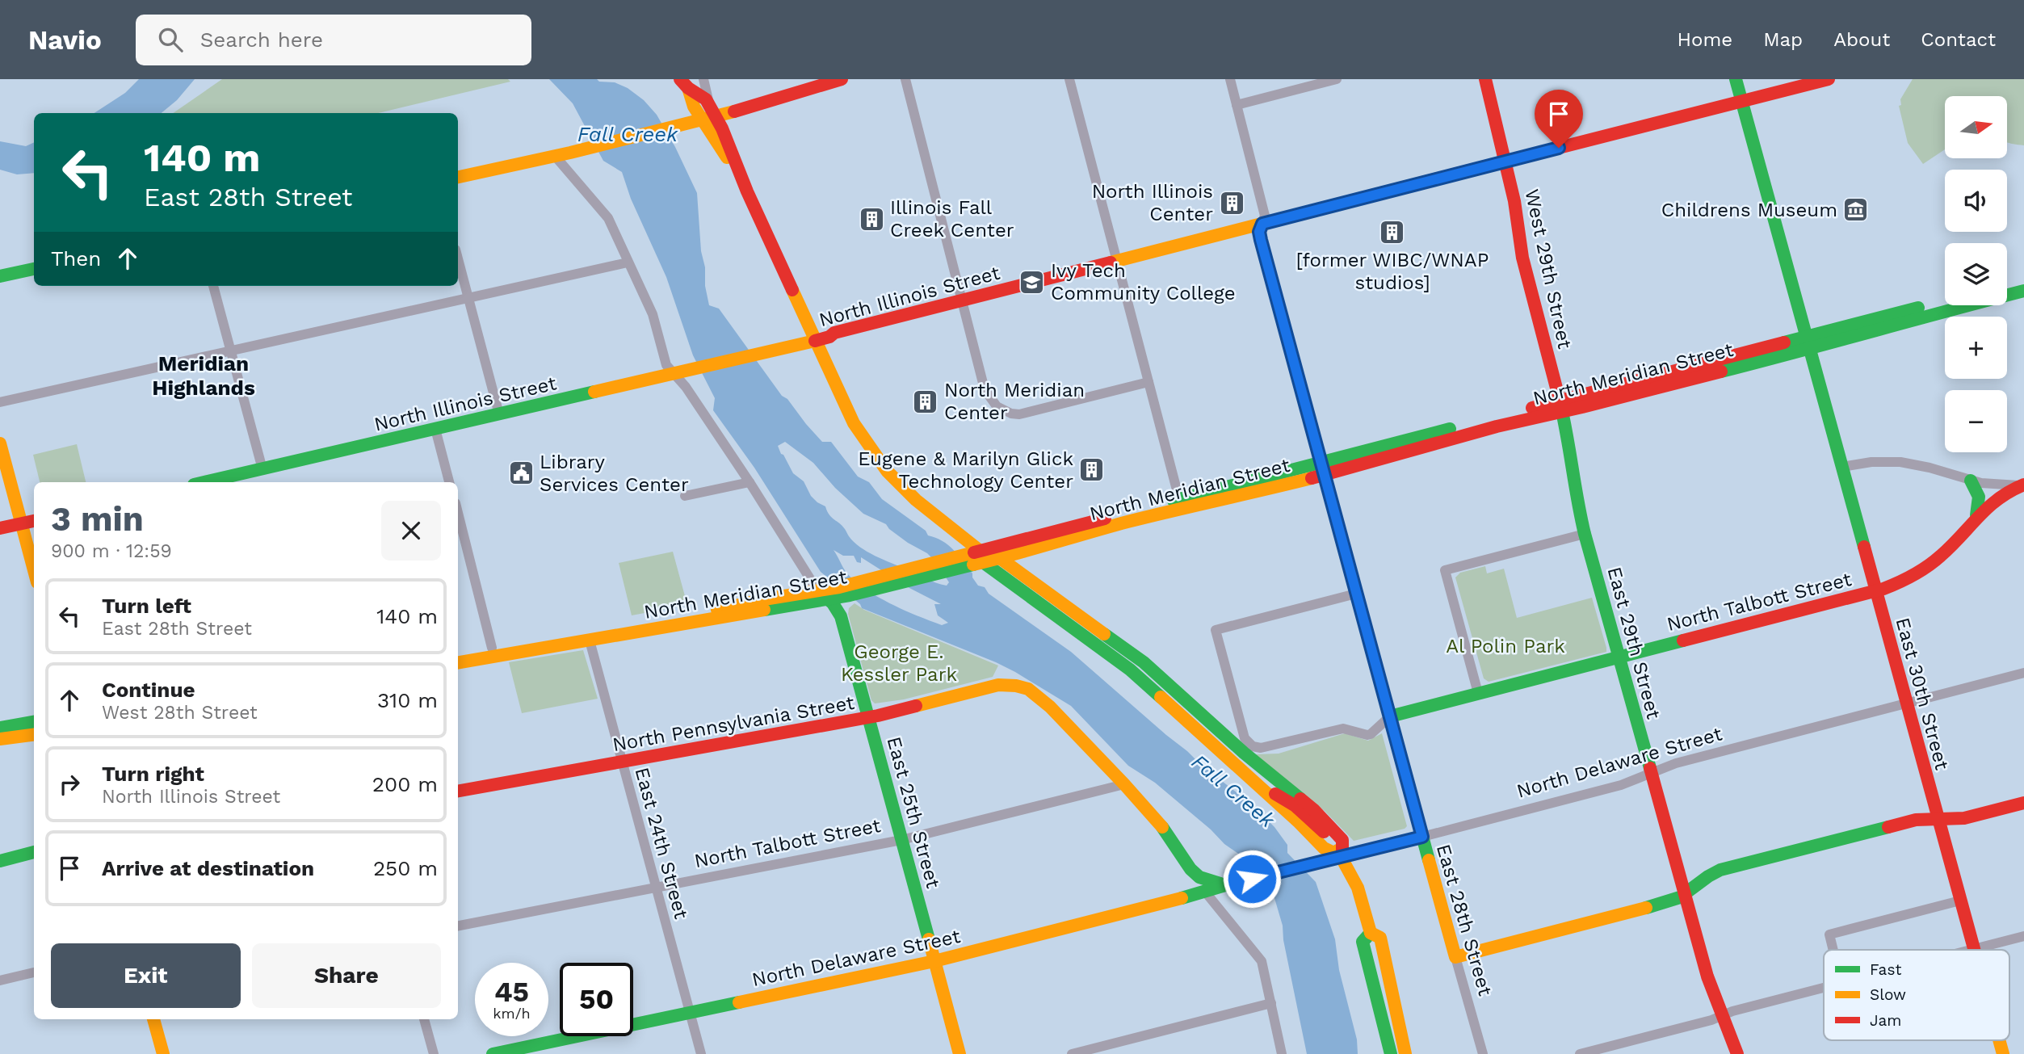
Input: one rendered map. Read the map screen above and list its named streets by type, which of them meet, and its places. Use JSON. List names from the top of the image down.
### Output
{
  "streets": {
    "main road": [
      "West 29th Street",
      "North Illinois Street",
      "North Meridian Street",
      "North Talbott Street",
      "East 29th Street",
      "East 30th Street",
      "North Pennsylvania Street",
      "North Delaware Street",
      "East 25th Street",
      "East 28th Street"
    ],
    "street": ["East 24th Street"]
  },
  "crossings": [
    ["West 29th Street", "North Illinois Street"],
    ["West 29th Street", "North Meridian Street"],
    ["West 29th Street", "East 29th Street"],
    ["North Illinois Street", "East 30th Street"],
    ["North Illinois Street", "East 28th Street"],
    ["North Meridian Street", "East 29th Street"],
    ["North Meridian Street", "East 30th Street"],
    ["North Meridian Street", "East 25th Street"],
    ["North Meridian Street", "East 24th Street"],
    ["North Meridian Street", "East 28th Street"],
    ["North Talbott Street", "East 29th Street"],
    ["North Talbott Street", "East 30th Street"],
    ["North Talbott Street", "North Pennsylvania Street"],
    ["North Talbott Street", "East 25th Street"],
    ["North Talbott Street", "East 24th Street"],
    ["North Talbott Street", "East 28th Street"],
    ["East 29th Street", "North Delaware Street"],
    ["East 30th Street", "North Delaware Street"],
    ["North Pennsylvania Street", "East 25th Street"],
    ["North Pennsylvania Street", "East 24th Street"],
    ["North Delaware Street", "East 25th Street"],
    ["North Delaware Street", "East 24th Street"],
    ["North Delaware Street", "East 28th Street"]
  ],
  "districts": ["Meridian Highlands"],
  "water": ["Fall Creek"],
  "parks": ["Al Polin Park", "George E. Kessler Park"],
  "places": {
    "building": [
      "North Illinois Center",
      "Illinois Fall Creek Center",
      "[former WIBC/WNAP studios]",
      "North Meridian Center",
      "Eugene & Marilyn Glick Technology Center"
    ],
    "museum": ["Childrens Museum"],
    "school or university": ["Ivy Tech Community College"],
    "public building": ["Library Services Center"]
  },
  "legend": ["Fast", "Slow", "Jam"],
  "north": "right",
  "page": {
    "header": "Navio",
    "search": "Search here",
    "nav": [
      "Home",
      "Map",
      "About",
      "Contact"
    ],
    "map_buttons": ["+", "−"],
    "turn": ["140 m", "East 28th Street"],
    "then": "Then",
    "heading": ["3 min", "900 m · 12:59"],
    "list": [
      {
        "name": "Turn left",
        "note": "East 28th Street",
        "value": "140 m"
      },
      {
        "name": "Continue",
        "note": "West 28th Street",
        "value": "310 m"
      },
      {
        "name": "Turn right",
        "note": "North Illinois Street",
        "value": "200 m"
      },
      {
        "name": "Arrive at destination",
        "value": "250 m"
      }
    ],
    "buttons": ["Exit", "Share"],
    "speed": "45 km/h",
    "limit": "50"
  }
}
